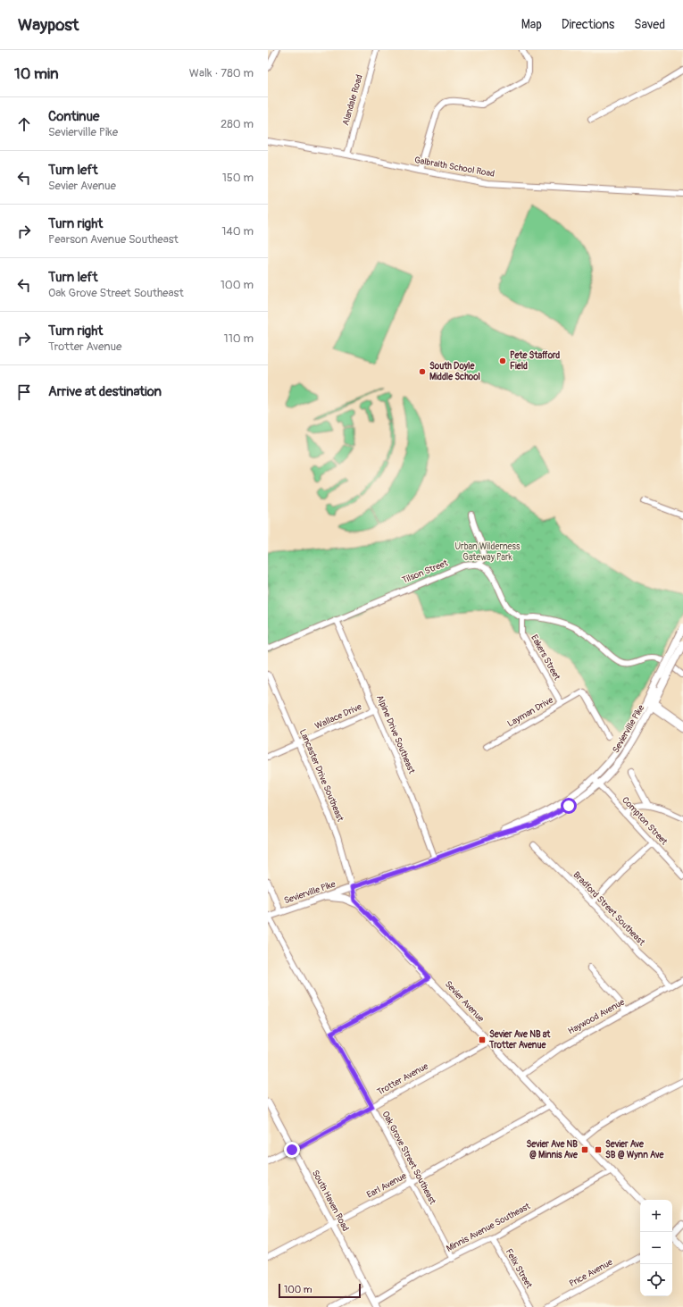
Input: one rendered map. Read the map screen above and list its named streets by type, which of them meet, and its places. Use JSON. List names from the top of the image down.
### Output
{
  "streets": {
    "main road": ["Sevierville Pike"],
    "street": [
      "Alandale Road",
      "Galbraith School Road",
      "Tilson Street",
      "Eakers Street",
      "Layman Drive",
      "Wallace Drive",
      "Alpine Drive Southeast",
      "Lancaster Drive Southeast",
      "Compton Street",
      "Bradford Street Southeast",
      "Sevier Avenue",
      "Haywood Avenue",
      "Trotter Avenue",
      "Oak Grove Street Southeast",
      "Earl Avenue",
      "South Haven Road",
      "Minnis Avenue Southeast",
      "Felix Street",
      "Price Avenue"
    ]
  },
  "crossings": [
    ["Alandale Road", "Galbraith School Road"],
    ["Tilson Street", "Alpine Drive Southeast"],
    ["Eakers Street", "Layman Drive"],
    ["Wallace Drive", "Alpine Drive Southeast"],
    ["Wallace Drive", "Lancaster Drive Southeast"],
    ["Sevierville Pike", "Alpine Drive Southeast"],
    ["Sevierville Pike", "Lancaster Drive Southeast"],
    ["Sevierville Pike", "Compton Street"],
    ["Sevierville Pike", "Sevier Avenue"],
    ["Sevierville Pike", "Oak Grove Street Southeast"],
    ["Lancaster Drive Southeast", "Sevier Avenue"],
    ["Bradford Street Southeast", "Haywood Avenue"],
    ["Sevier Avenue", "Haywood Avenue"],
    ["Sevier Avenue", "Trotter Avenue"],
    ["Sevier Avenue", "Earl Avenue"],
    ["Sevier Avenue", "Minnis Avenue Southeast"],
    ["Trotter Avenue", "Oak Grove Street Southeast"],
    ["Trotter Avenue", "South Haven Road"],
    ["Oak Grove Street Southeast", "Earl Avenue"],
    ["Oak Grove Street Southeast", "Minnis Avenue Southeast"],
    ["Earl Avenue", "South Haven Road"],
    ["South Haven Road", "Minnis Avenue Southeast"],
    ["Minnis Avenue Southeast", "Felix Street"]
  ],
  "parks": ["Urban Wilderness Gateway Park"],
  "places": {
    "other": ["Pete Stafford Field", "South Doyle Middle School"],
    "transit": ["Sevier Ave NB at Trotter Avenue", "Sevier Ave NB @ Minnis Ave", "Sevier Ave SB @ Wynn Ave"]
  },
  "scale_bar": "100 m",
  "page": {
    "header": "Waypost",
    "nav": ["Map", "Directions", "Saved"],
    "heading": ["10 min", "Walk · 780 m"],
    "list": [
      ["Continue", "Sevierville Pike", "280 m"],
      ["Turn left", "Sevier Avenue", "150 m"],
      ["Turn right", "Pearson Avenue Southeast", "140 m"],
      ["Turn left", "Oak Grove Street Southeast", "100 m"],
      ["Turn right", "Trotter Avenue", "110 m"],
      "Arrive at destination"
    ],
    "map_buttons": ["+", "−"],
    "scale": "100 m"
  }
}
